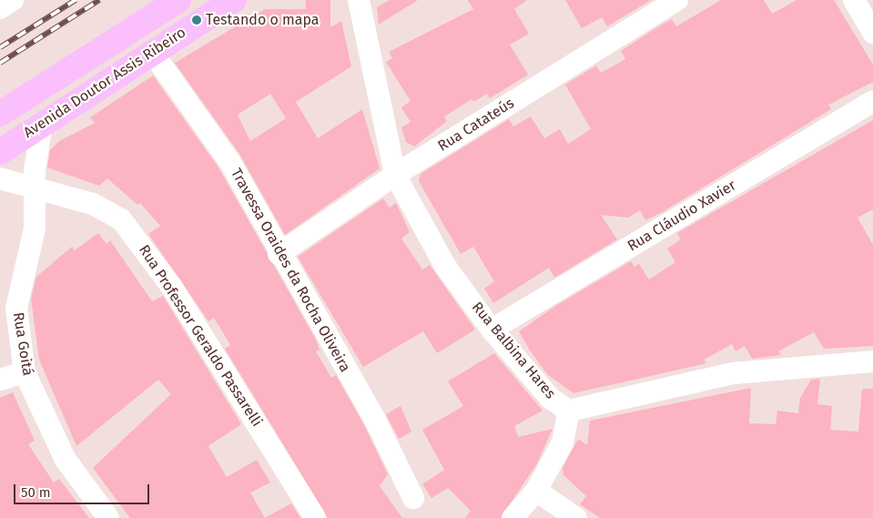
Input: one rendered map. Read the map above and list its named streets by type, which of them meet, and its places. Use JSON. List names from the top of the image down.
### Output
{
  "streets": {
    "main road": ["Avenida Doutor Assis Ribeiro"],
    "street": [
      "Rua Catateús",
      "Rua Cláudio Xavier",
      "Travessa Oraides da Rocha Oliveira",
      "Rua Professor Geraldo Passarelli",
      "Rua Goitá",
      "Rua Balbina Hares"
    ]
  },
  "crossings": [
    ["Avenida Doutor Assis Ribeiro", "Travessa Oraides da Rocha Oliveira"],
    ["Avenida Doutor Assis Ribeiro", "Rua Goitá"],
    ["Rua Catateús", "Travessa Oraides da Rocha Oliveira"],
    ["Rua Catateús", "Rua Balbina Hares"],
    ["Rua Cláudio Xavier", "Rua Balbina Hares"],
    ["Rua Professor Geraldo Passarelli", "Rua Goitá"]
  ],
  "places": ["Testando o mapa"],
  "scale_bar": "50 m"
}
